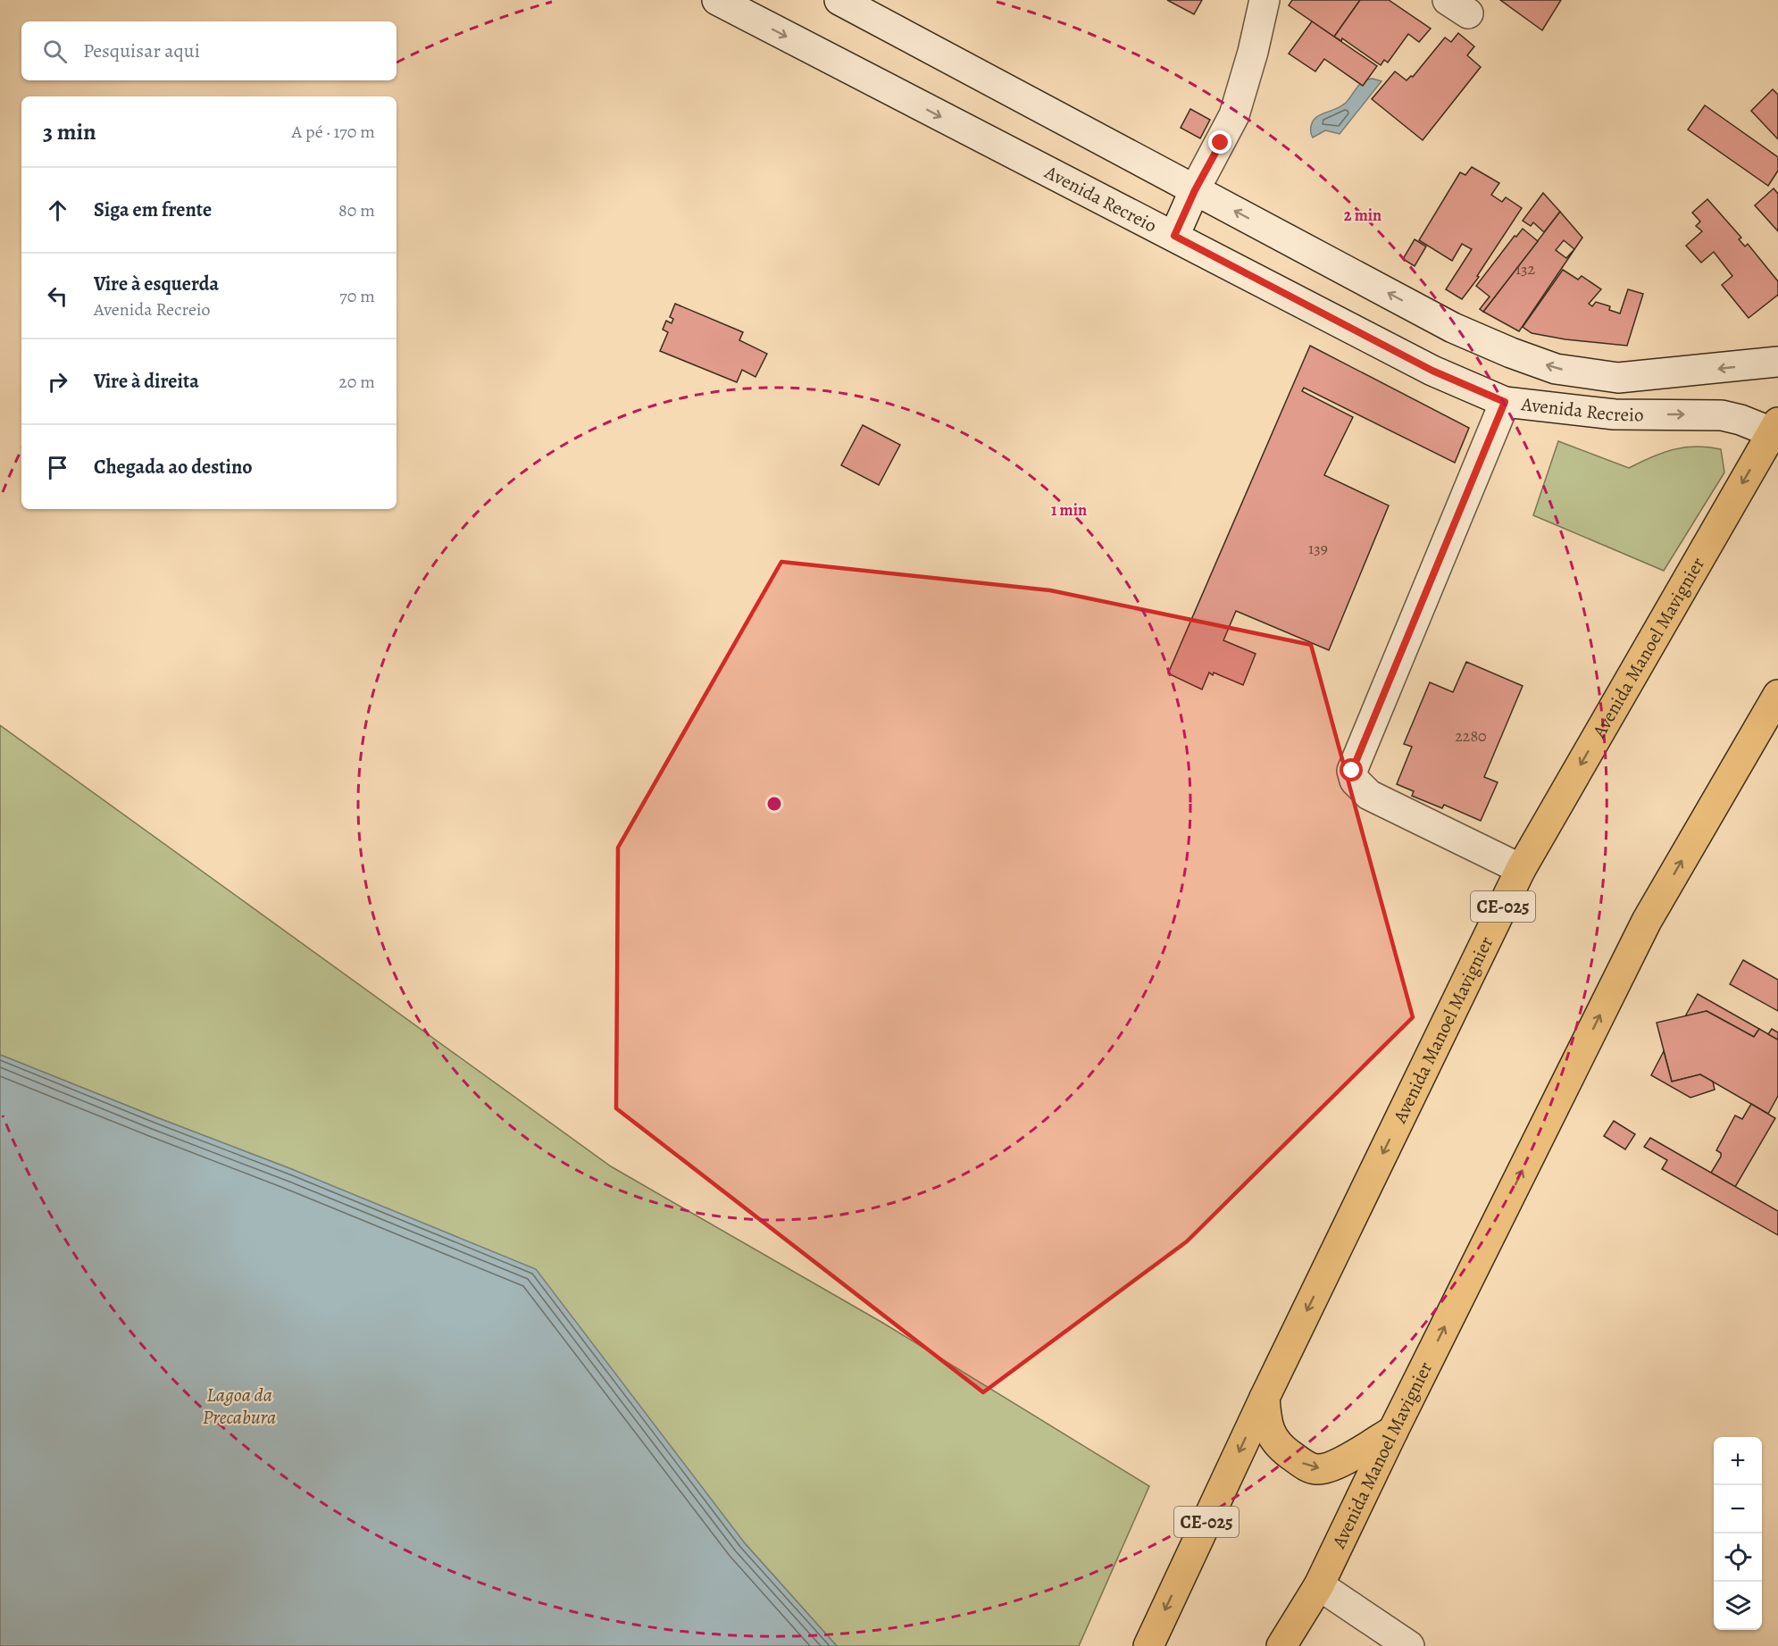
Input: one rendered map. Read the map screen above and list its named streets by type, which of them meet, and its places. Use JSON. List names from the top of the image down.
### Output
{
  "streets": {
    "highway": ["Avenida Manoel Mavignier", "CE-025"],
    "main road": ["Avenida Recreio"]
  },
  "crossings": [
    ["Avenida Recreio", "Avenida Manoel Mavignier"]
  ],
  "water": ["Lagoa da Precabura"],
  "house_numbers": ["132", "139", "2280"],
  "page": {
    "search": "Pesquisar aqui",
    "heading": ["3 min", "A pé · 170 m"],
    "list": [
      ["Siga em frente", "80 m"],
      ["Vire à esquerda", "Avenida Recreio", "70 m"],
      ["Vire à direita", "20 m"],
      "Chegada ao destino"
    ],
    "map_buttons": ["+", "−"]
  },
  "rings": ["2 min", "1 min"]
}
